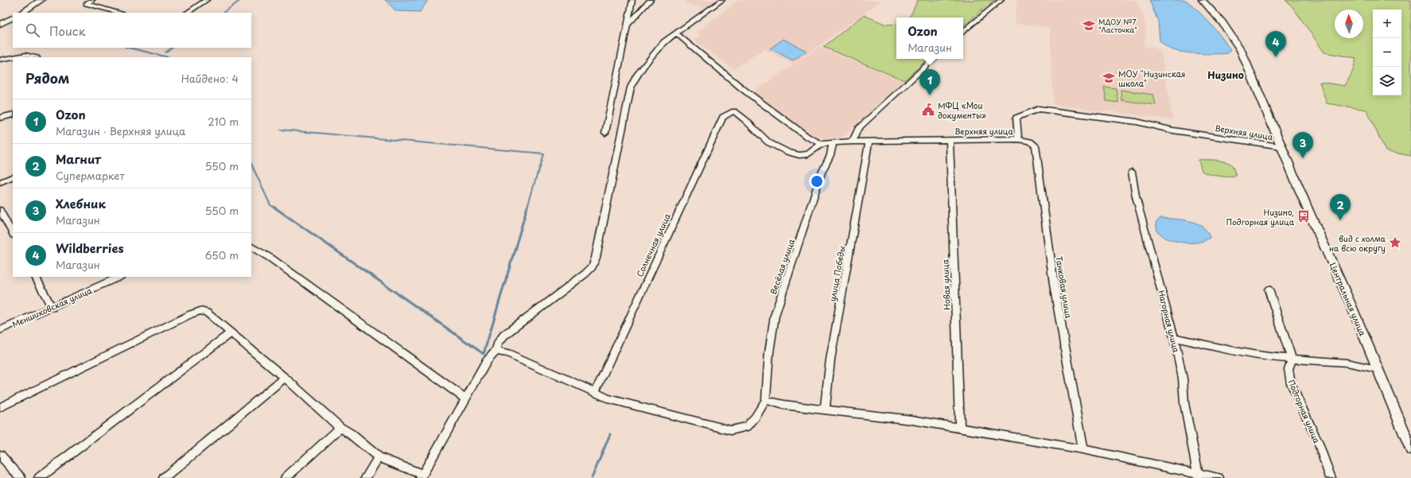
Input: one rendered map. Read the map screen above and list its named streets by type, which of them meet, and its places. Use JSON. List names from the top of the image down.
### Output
{
  "streets": {
    "street": [
      "Верхняя улица",
      "Солнечная улица",
      "Весёлая улица",
      "улица Победы",
      "Новая улица",
      "Танковая улица",
      "Центральная улица",
      "Меншиковская улица",
      "Нагорная улица",
      "Подгорная улица"
    ]
  },
  "crossings": [
    ["Верхняя улица", "Солнечная улица"],
    ["Верхняя улица", "Весёлая улица"],
    ["Верхняя улица", "улица Победы"],
    ["Верхняя улица", "Новая улица"],
    ["Верхняя улица", "Танковая улица"],
    ["Верхняя улица", "Центральная улица"]
  ],
  "districts": ["Низино"],
  "places": {
    "school or university": ["МДОУ №7 \"Ласточка\"", "МОУ \"Низинская школа\""],
    "public building": ["МФЦ «Мои документы»"],
    "bus stop": ["Низино, Подгорная улица"],
    "place": ["вид с холма на всю округу"]
  },
  "north": "top",
  "page": {
    "map_buttons": ["+", "−"],
    "search": "Поиск",
    "popup": ["Ozon", "Магазин"],
    "pins": [
      "4",
      "1",
      "3",
      "2"
    ],
    "heading": ["Рядом", "Найдено: 4"],
    "list": [
      {
        "mark": "1",
        "name": "Ozon",
        "note": "Магазин · Верхняя улица",
        "value": "210 m"
      },
      {
        "mark": "2",
        "name": "Магнит",
        "note": "Супермаркет",
        "value": "550 m"
      },
      {
        "mark": "3",
        "name": "Хлебник",
        "note": "Магазин",
        "value": "550 m"
      },
      {
        "mark": "4",
        "name": "Wildberries",
        "note": "Магазин",
        "value": "650 m"
      }
    ]
  }
}
